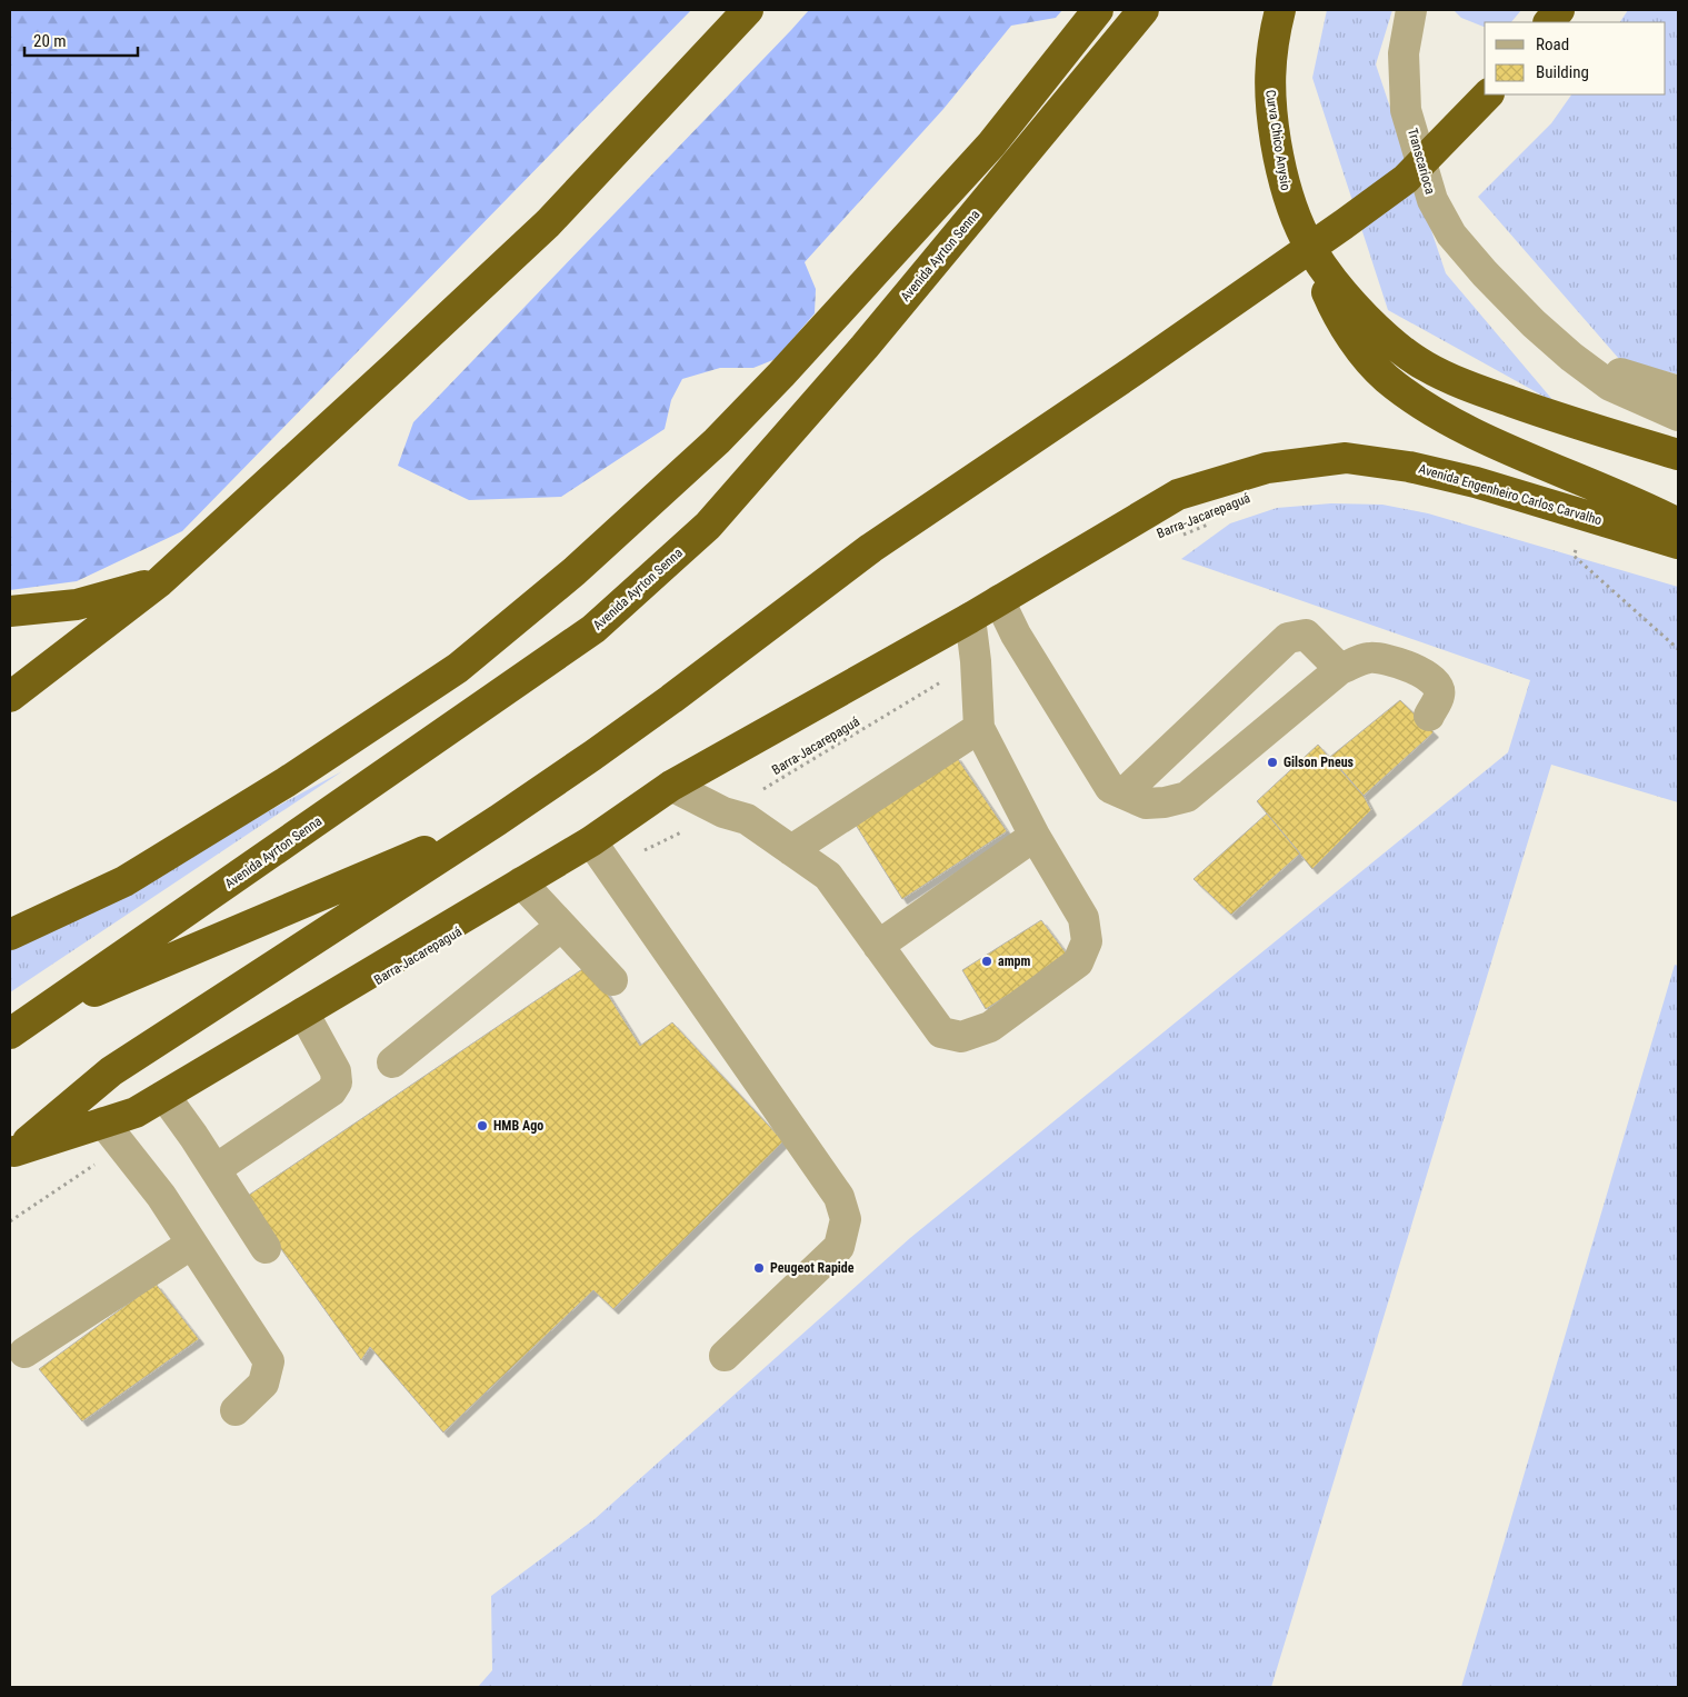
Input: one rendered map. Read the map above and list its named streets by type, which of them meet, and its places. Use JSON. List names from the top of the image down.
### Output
{
  "streets": {
    "highway": ["Curva Chico Anysio", "Avenida Ayrton Senna", "Avenida Engenheiro Carlos Carvalho"],
    "lane": ["Transcarioca"],
    "path": ["Barra-Jacarepaguá"]
  },
  "places": [
    "Gilson Pneus",
    "ampm",
    "HMB Ago",
    "Peugeot Rapide"
  ],
  "legend": ["Road", "Building"],
  "scale_bar": "20 m"
}
